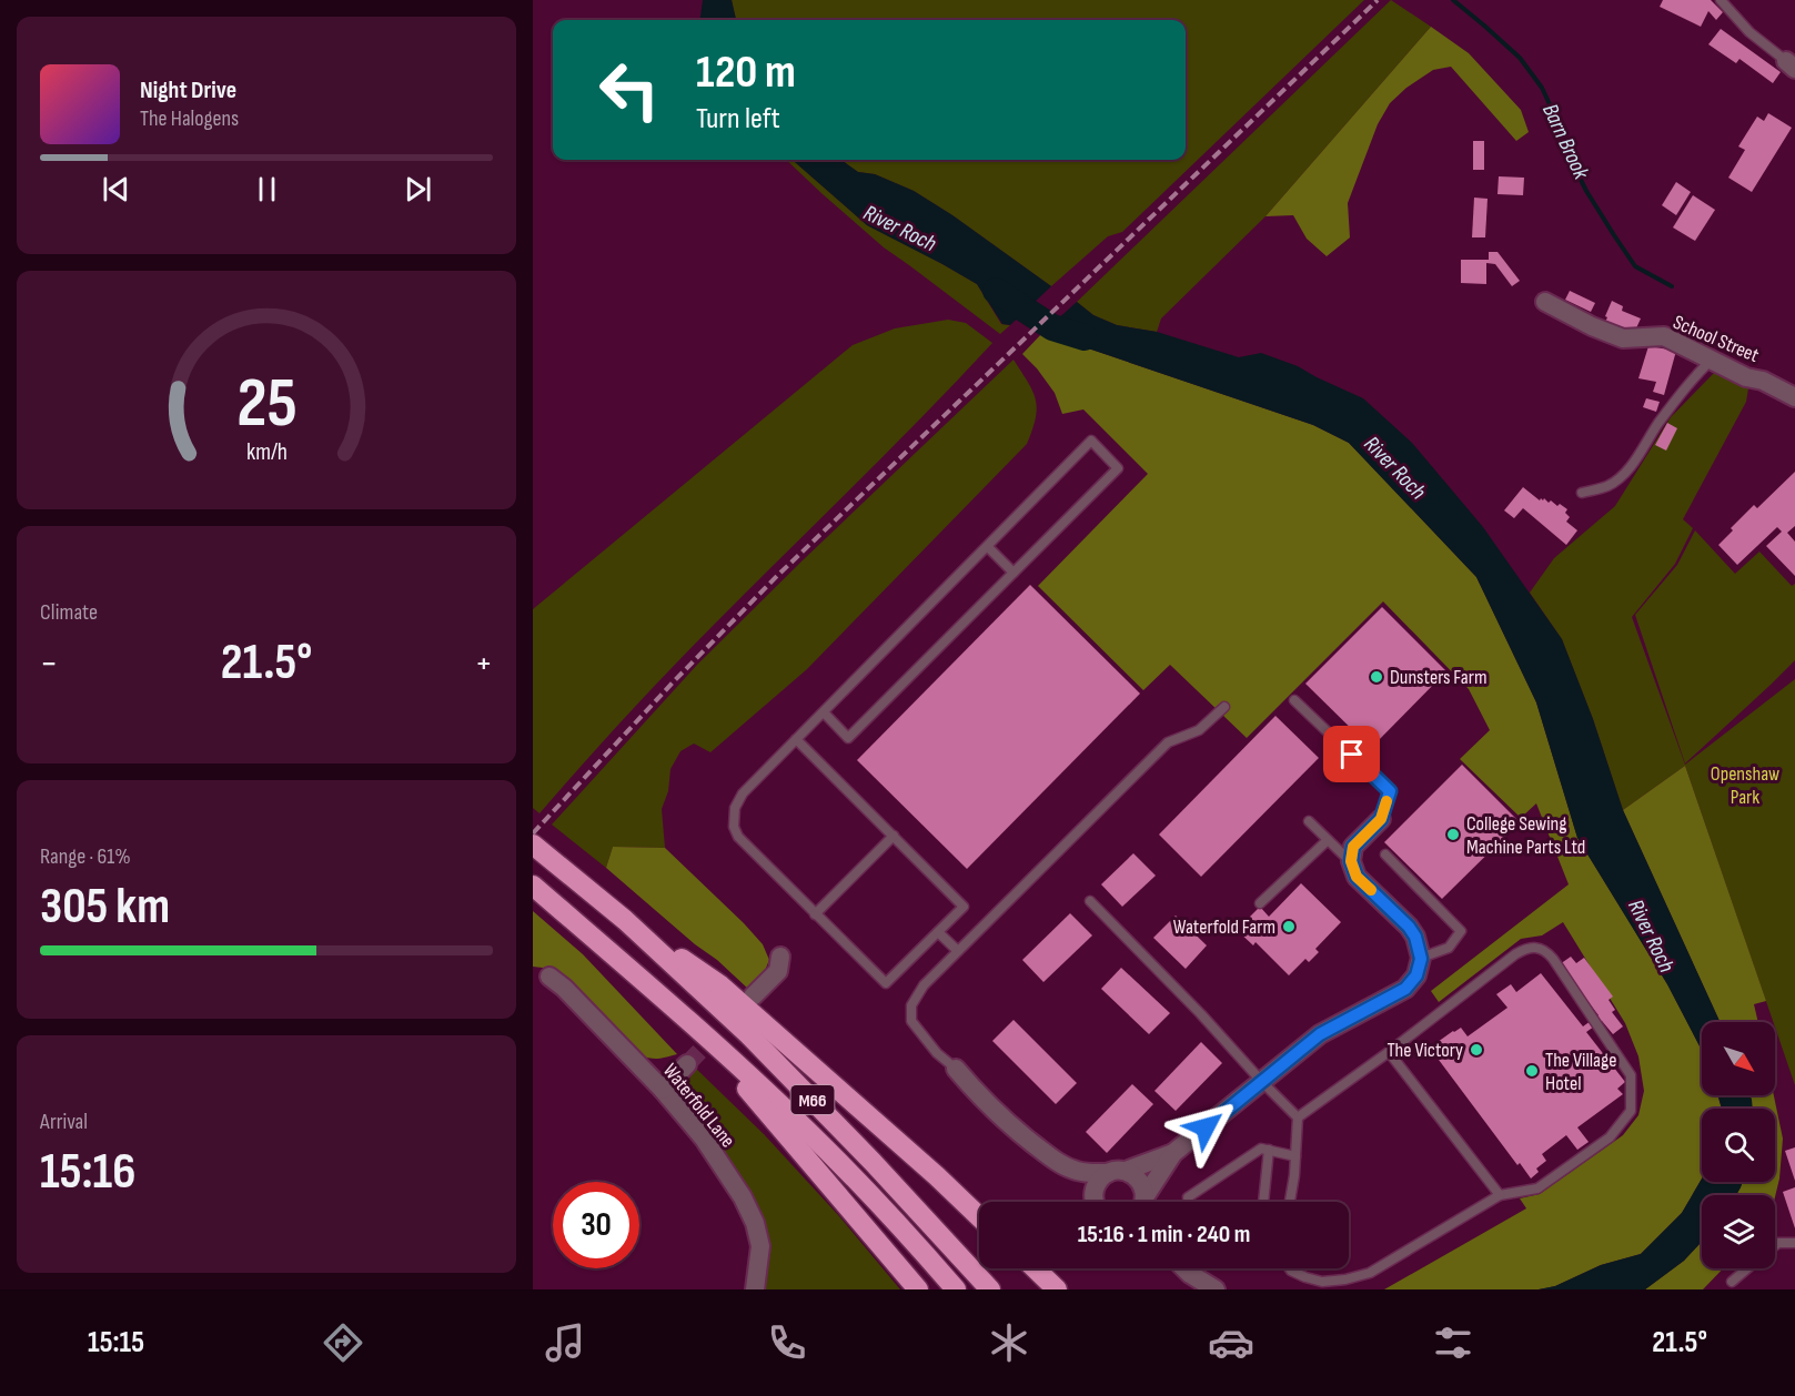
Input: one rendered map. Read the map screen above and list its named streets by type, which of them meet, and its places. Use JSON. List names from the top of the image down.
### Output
{
  "streets": {
    "highway": ["M66"],
    "street": ["School Street", "Waterfold Lane"]
  },
  "water": ["Barn Brook", "River Roch"],
  "parks": ["Openshaw Park"],
  "places": [
    "Dunsters Farm",
    "College Sewing Machine Parts Ltd",
    "Waterfold Farm",
    "The Victory",
    "The Village Hotel"
  ],
  "north": "bottom right",
  "page": {
    "turn": ["120 m", "Turn left"],
    "song": ["Night Drive", "The Halogens"],
    "tile": [
      "Climate",
      ["Range · 61%", "305 km"],
      ["Arrival", "15:16"]
    ],
    "heat": ["−", "21.5°", "+"],
    "limit": "30",
    "trip": "15:16 · 1 min · 240 m",
    "tabs": ["15:15", "21.5°"],
    "gauge": ["25", "km/h"]
  }
}
